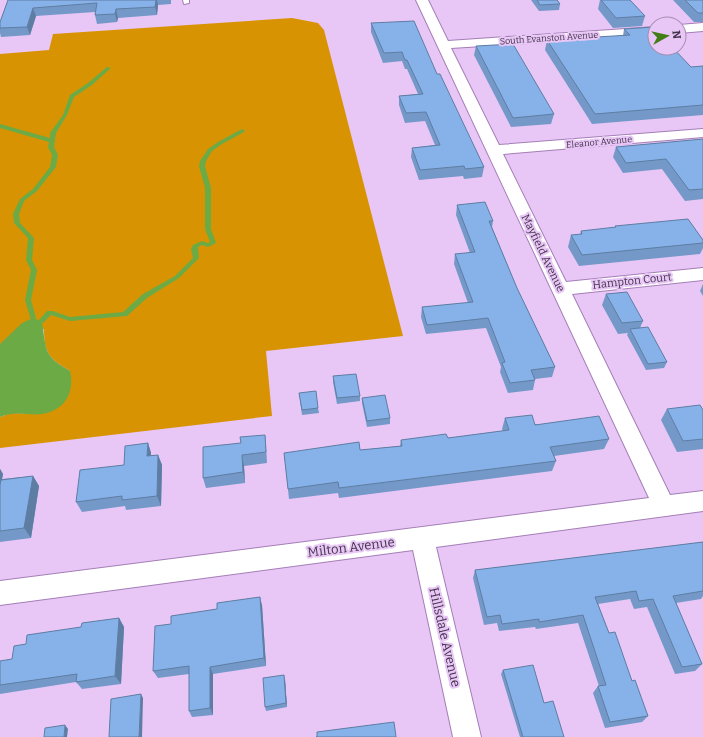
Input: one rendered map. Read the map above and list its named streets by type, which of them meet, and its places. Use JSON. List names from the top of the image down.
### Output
{
  "streets": {
    "street": [
      "South Evanston Avenue",
      "Eleanor Avenue",
      "Mayfield Avenue",
      "Hampton Court",
      "Milton Avenue",
      "Hillsdale Avenue"
    ]
  },
  "crossings": [
    ["South Evanston Avenue", "Mayfield Avenue"],
    ["Eleanor Avenue", "Mayfield Avenue"],
    ["Mayfield Avenue", "Hampton Court"],
    ["Mayfield Avenue", "Milton Avenue"],
    ["Milton Avenue", "Hillsdale Avenue"]
  ],
  "north": "right"
}
